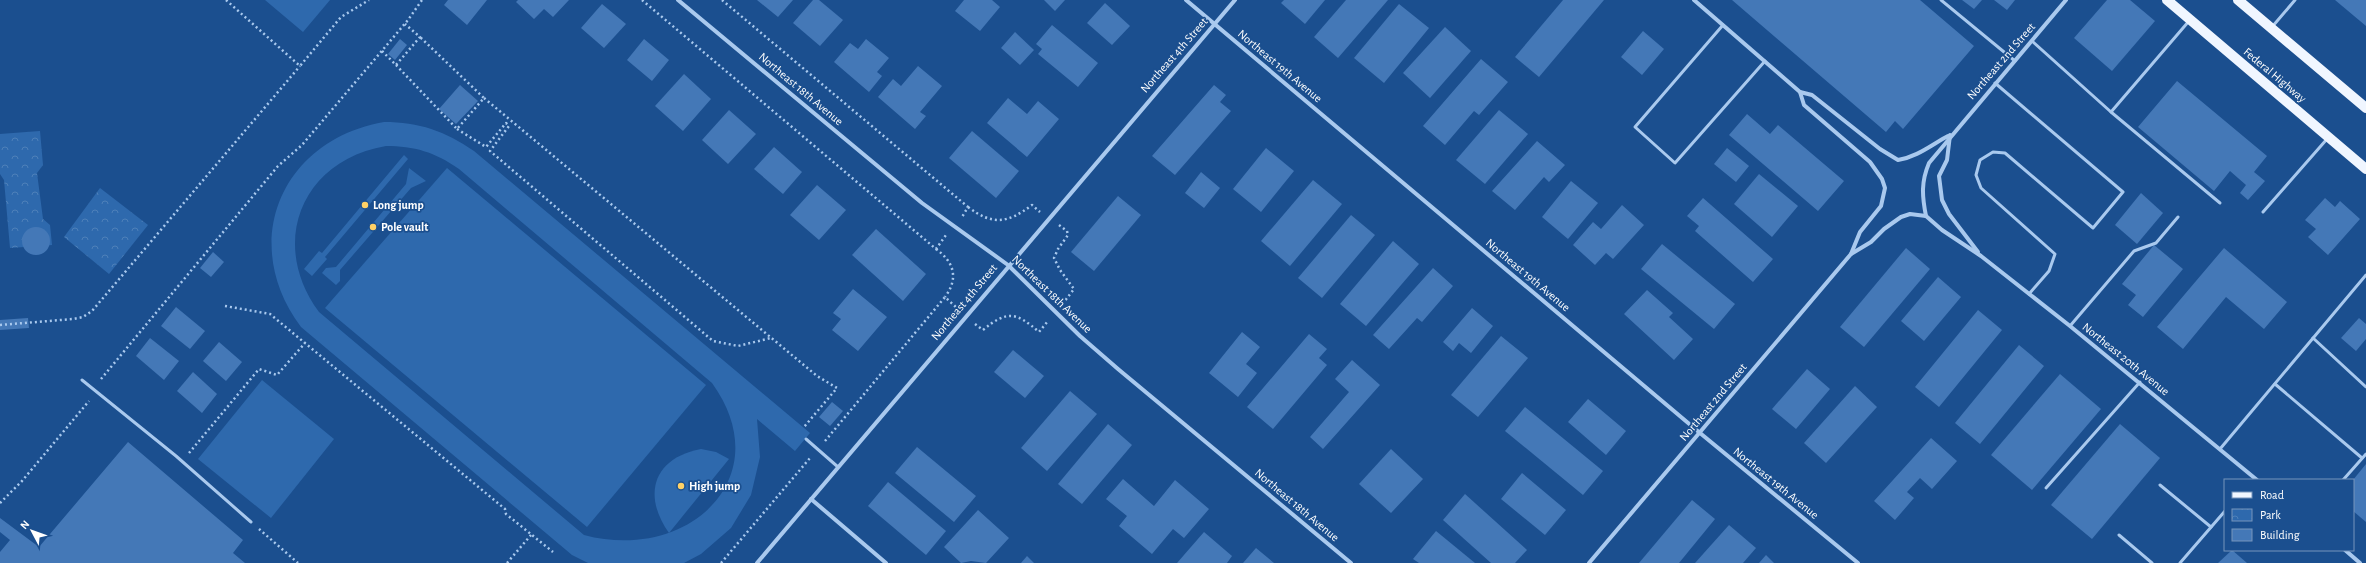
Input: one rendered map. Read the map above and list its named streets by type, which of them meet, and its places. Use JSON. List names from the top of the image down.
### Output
{
  "streets": {
    "main road": ["Federal Highway"],
    "street": [
      "Northeast 4th Street",
      "Northeast 2nd Street",
      "Northeast 19th Avenue",
      "Northeast 18th Avenue",
      "Northeast 20th Avenue"
    ]
  },
  "crossings": [
    ["Northeast 4th Street", "Northeast 19th Avenue"],
    ["Northeast 4th Street", "Northeast 18th Avenue"],
    ["Northeast 2nd Street", "Northeast 19th Avenue"]
  ],
  "places": ["Long jump", "Pole vault", "High jump"],
  "legend": ["Road", "Park", "Building"],
  "north": "top left"
}
